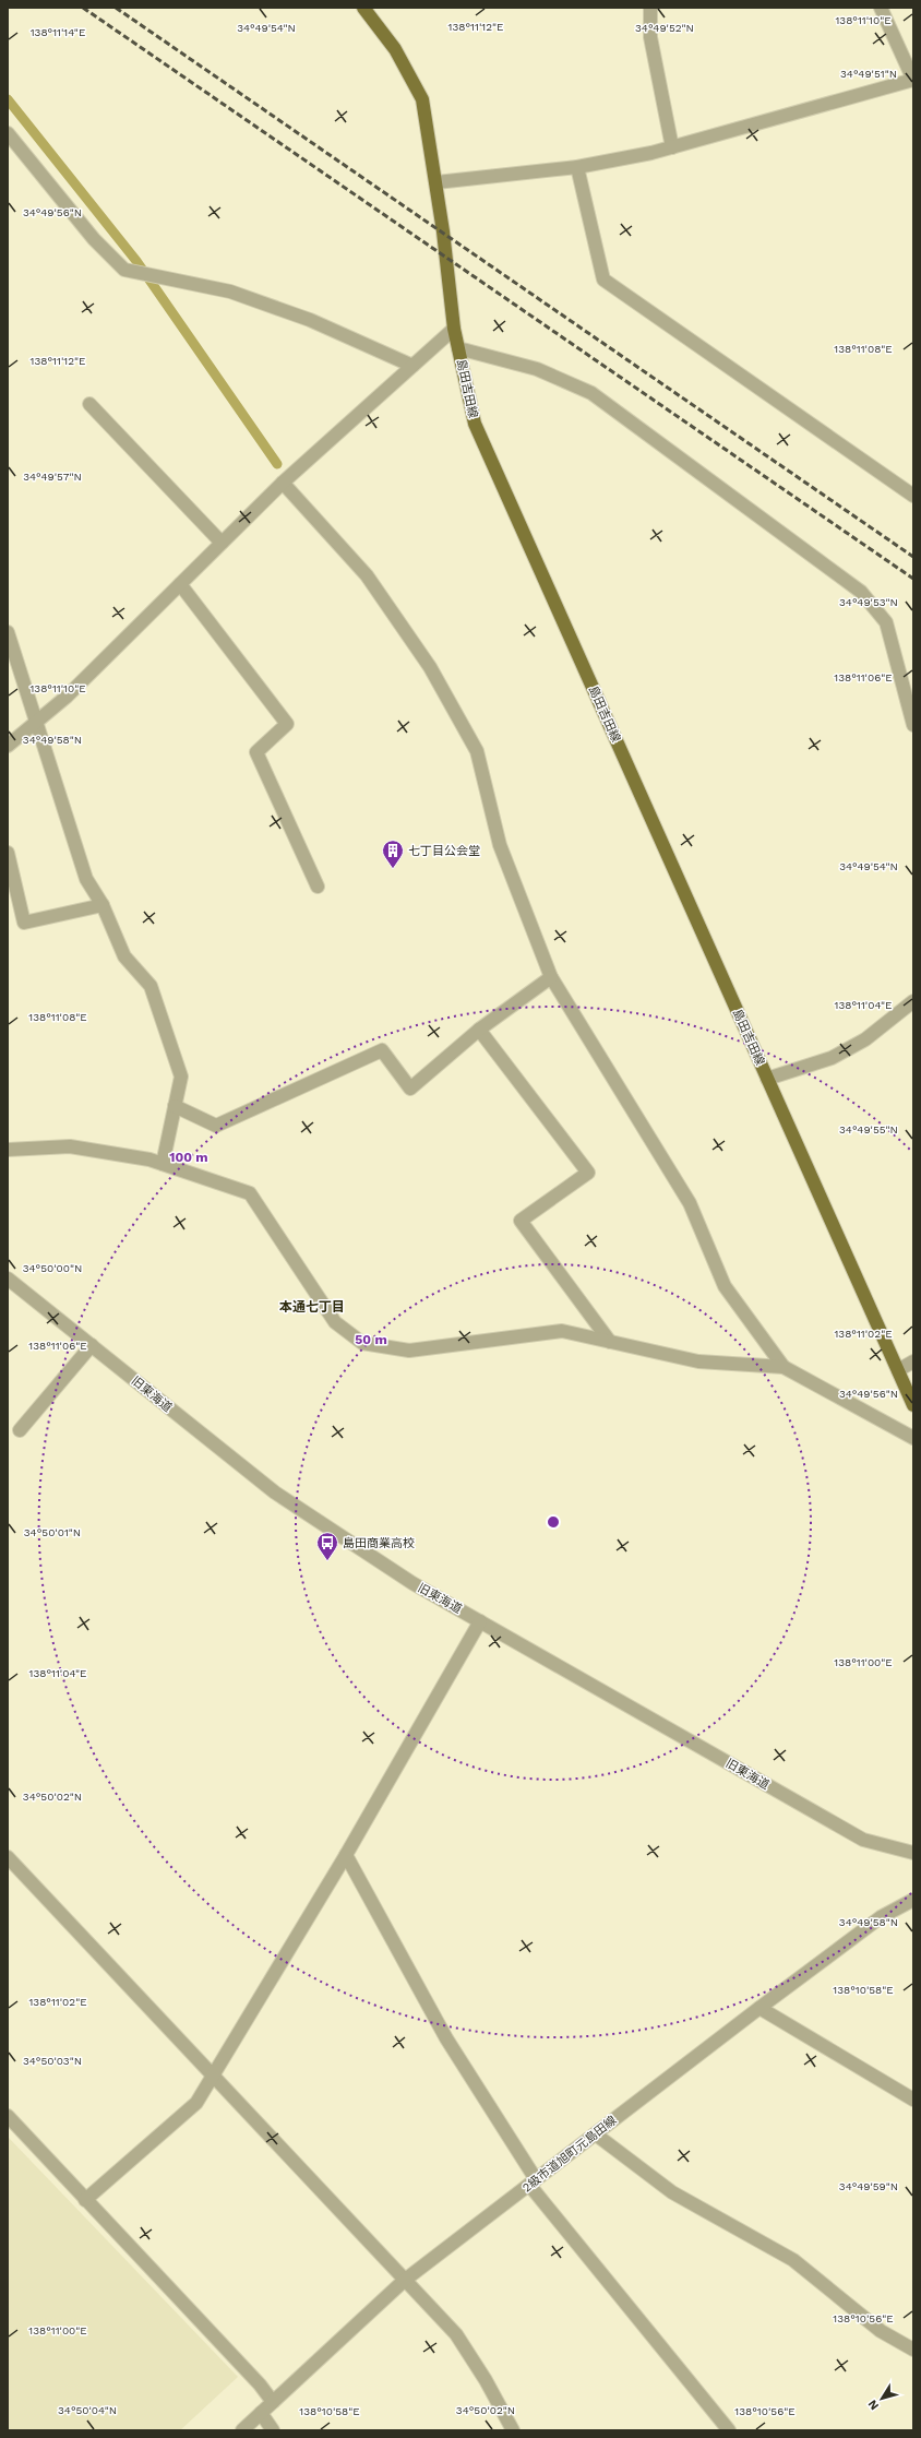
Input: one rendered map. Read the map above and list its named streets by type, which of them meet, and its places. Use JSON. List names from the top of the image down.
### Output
{
  "streets": {
    "main road": ["島田吉田線"],
    "street": ["旧東海道", "2級市道旭町元島田線"]
  },
  "districts": ["本通七丁目"],
  "places": {
    "building": ["七丁目公会堂"],
    "bus stop": ["島田商業高校"]
  },
  "north": "bottom left",
  "coordinates": [
    "138°11'10\"E",
    "138°11'12\"E",
    "34°49'54\"N",
    "34°49'52\"N",
    "138°11'14\"E",
    "34°49'51\"N",
    "34°49'56\"N",
    "138°11'08\"E",
    "34°49'57\"N",
    "34°49'53\"N",
    "138°11'06\"E",
    "34°49'58\"N",
    "138°11'04\"E",
    "34°49'55\"N",
    "34°50'00\"N",
    "138°11'02\"E",
    "34°50'01\"N",
    "138°11'00\"E",
    "34°50'02\"N",
    "138°10'58\"E",
    "34°50'03\"N",
    "34°49'59\"N",
    "138°10'56\"E",
    "34°50'04\"N"
  ],
  "rings": ["100 m", "50 m"]
}
